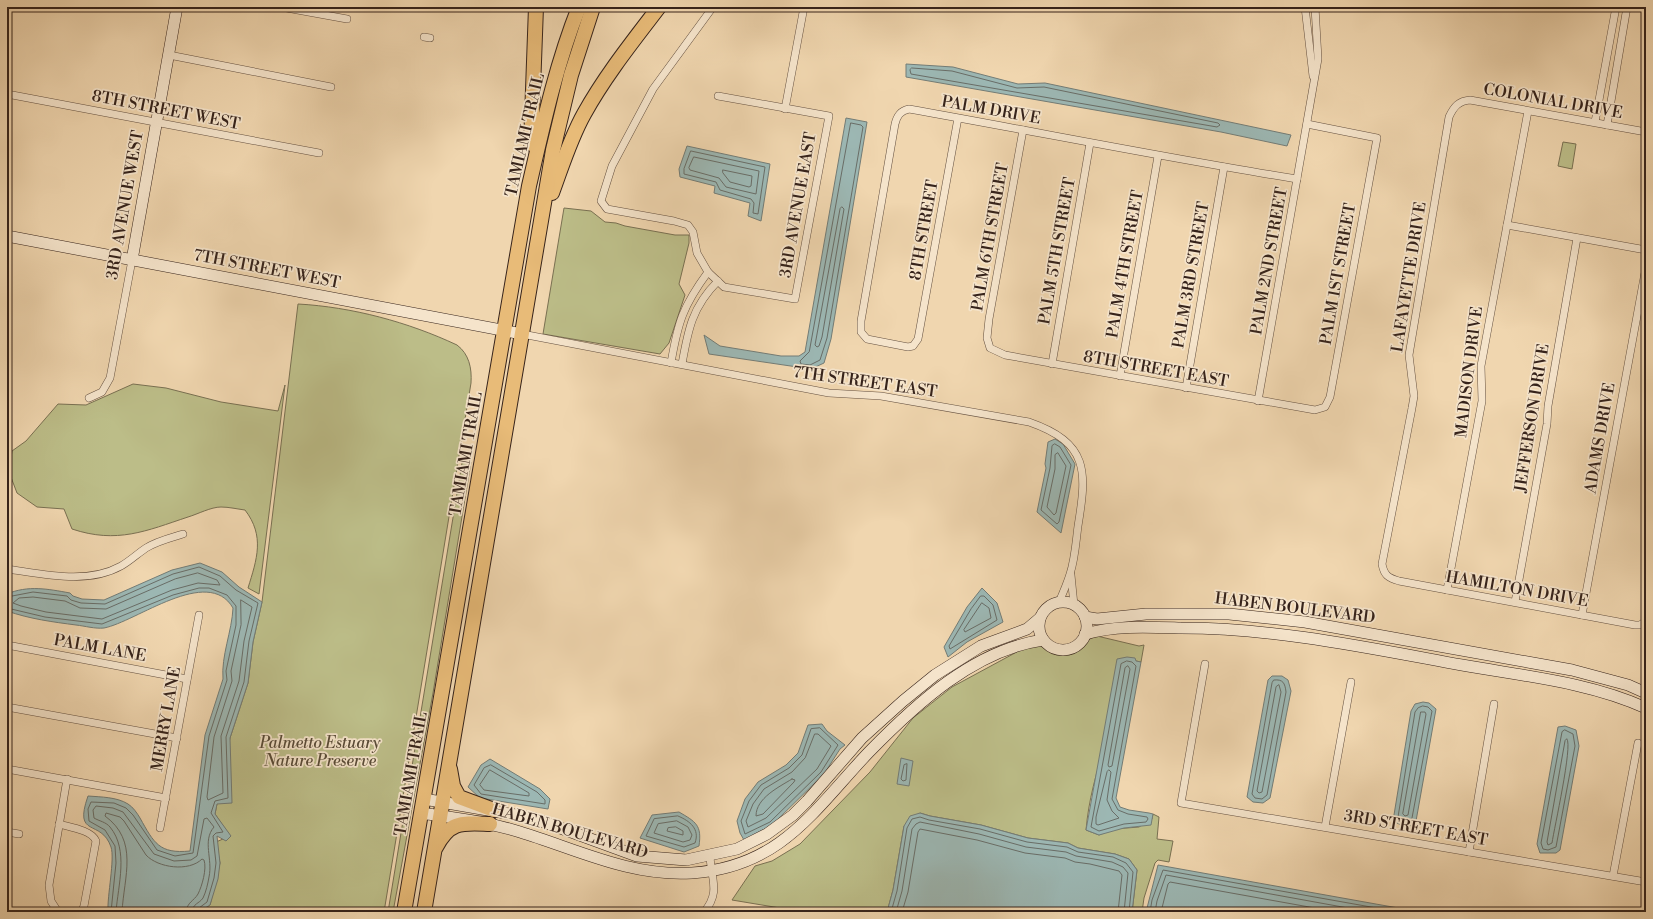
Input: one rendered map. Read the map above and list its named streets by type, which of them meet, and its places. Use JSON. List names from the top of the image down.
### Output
{
  "streets": {
    "highway": ["TAMIAMI TRAIL"],
    "street": [
      "COLONIAL DRIVE",
      "8TH STREET WEST",
      "PALM DRIVE",
      "3RD AVENUE WEST",
      "3RD AVENUE EAST",
      "8TH STREET",
      "PALM 6TH STREET",
      "PALM 5TH STREET",
      "PALM 2ND STREET",
      "PALM 4TH STREET",
      "7TH STREET WEST",
      "PALM 1ST STREET",
      "PALM 3RD STREET",
      "LAFAYETTE DRIVE",
      "8TH STREET EAST",
      "MADISON DRIVE",
      "7TH STREET EAST",
      "JEFFERSON DRIVE",
      "ADAMS DRIVE",
      "HAMILTON DRIVE",
      "HABEN BOULEVARD",
      "PALM LANE",
      "MERRY LANE",
      "3RD STREET EAST"
    ]
  },
  "crossings": [
    ["COLONIAL DRIVE", "LAFAYETTE DRIVE"],
    ["COLONIAL DRIVE", "MADISON DRIVE"],
    ["8TH STREET WEST", "3RD AVENUE WEST"],
    ["PALM DRIVE", "8TH STREET"],
    ["PALM DRIVE", "PALM 6TH STREET"],
    ["PALM DRIVE", "PALM 5TH STREET"],
    ["PALM DRIVE", "PALM 2ND STREET"],
    ["PALM DRIVE", "PALM 4TH STREET"],
    ["PALM DRIVE", "PALM 3RD STREET"],
    ["TAMIAMI TRAIL", "7TH STREET WEST"],
    ["TAMIAMI TRAIL", "7TH STREET EAST"],
    ["TAMIAMI TRAIL", "HABEN BOULEVARD"],
    ["3RD AVENUE WEST", "7TH STREET WEST"],
    ["PALM 6TH STREET", "8TH STREET EAST"],
    ["PALM 5TH STREET", "8TH STREET EAST"],
    ["PALM 2ND STREET", "PALM 1ST STREET"],
    ["PALM 2ND STREET", "8TH STREET EAST"],
    ["PALM 4TH STREET", "8TH STREET EAST"],
    ["7TH STREET WEST", "7TH STREET EAST"],
    ["PALM 1ST STREET", "8TH STREET EAST"],
    ["PALM 3RD STREET", "8TH STREET EAST"],
    ["LAFAYETTE DRIVE", "HAMILTON DRIVE"],
    ["MADISON DRIVE", "HAMILTON DRIVE"],
    ["7TH STREET EAST", "HABEN BOULEVARD"],
    ["JEFFERSON DRIVE", "HAMILTON DRIVE"],
    ["ADAMS DRIVE", "HAMILTON DRIVE"],
    ["PALM LANE", "MERRY LANE"]
  ],
  "parks": ["Palmetto Estuary Nature Preserve"]
}
